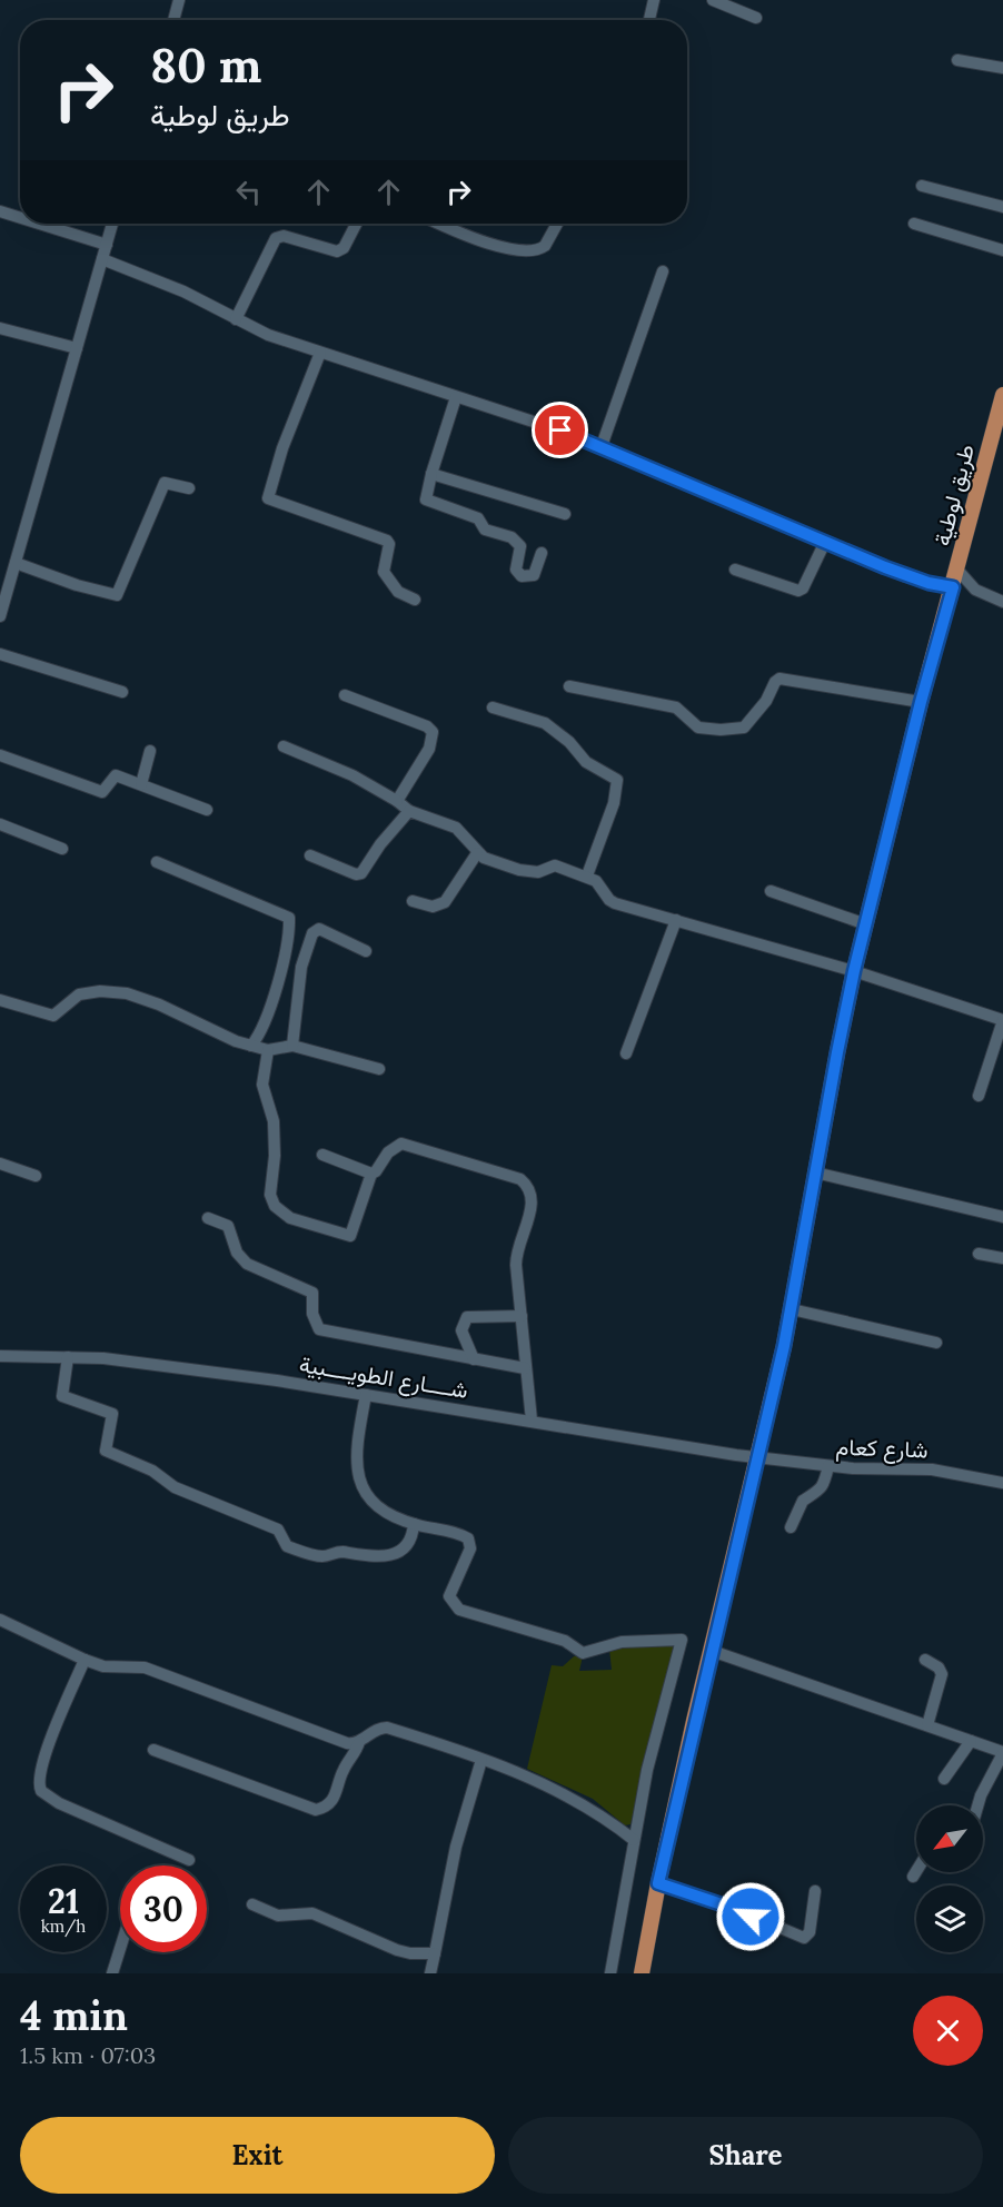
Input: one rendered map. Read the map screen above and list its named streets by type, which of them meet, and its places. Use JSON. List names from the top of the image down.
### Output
{
  "streets": {
    "main road": ["طريق لوطية"],
    "street": ["شــــارع الطويــــبية", "شارع كعام"]
  },
  "crossings": [
    ["طريق لوطية", "شــــارع الطويــــبية"],
    ["طريق لوطية", "شارع كعام"],
    ["شــــارع الطويــــبية", "شارع كعام"]
  ],
  "north": "bottom left",
  "page": {
    "turn": ["80 m", "طريق لوطية"],
    "speed": "21 km/h",
    "limit": "30",
    "heading": ["4 min", "1.5 km · 07:03"],
    "buttons": ["Exit", "Share"]
  }
}
